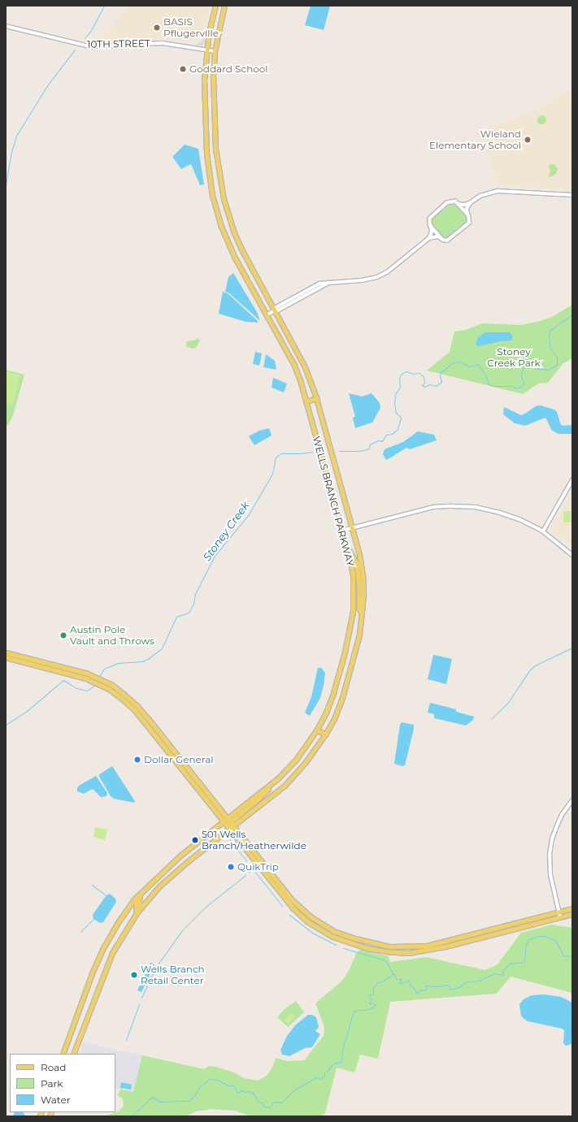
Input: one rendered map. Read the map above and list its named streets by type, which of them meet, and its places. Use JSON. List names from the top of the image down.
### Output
{
  "streets": {
    "main road": ["WELLS BRANCH PARKWAY"],
    "street": ["10TH STREET"]
  },
  "crossings": [
    ["10TH STREET", "WELLS BRANCH PARKWAY"]
  ],
  "water": ["Stoney Creek"],
  "parks": ["Stoney Creek Park"],
  "places": [
    "BASIS Pflugerville",
    "Goddard School",
    "Wieland Elementary School",
    "Austin Pole Vault and Throws",
    "Dollar General",
    "501 Wells Branch/Heatherwilde",
    "QuikTrip",
    "Wells Branch Retail Center"
  ],
  "legend": ["Road", "Park", "Water"]
}
